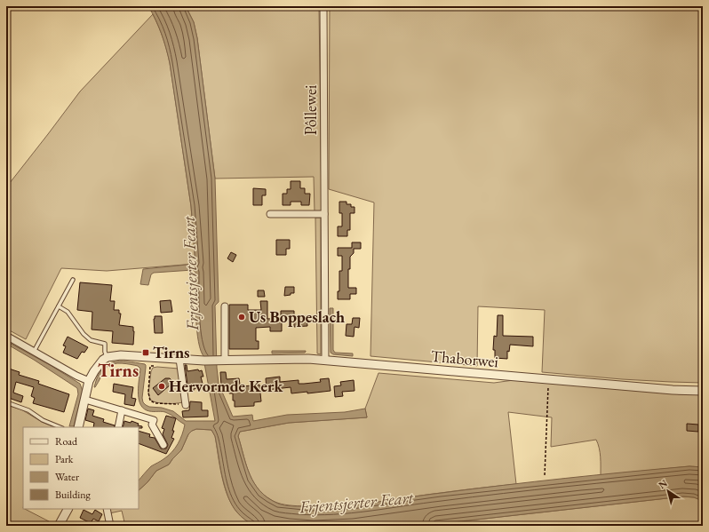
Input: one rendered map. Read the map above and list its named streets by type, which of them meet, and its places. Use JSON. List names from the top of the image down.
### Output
{
  "streets": {
    "street": ["Pôllewei", "Thaborwei"]
  },
  "crossings": [
    ["Pôllewei", "Thaborwei"]
  ],
  "districts": ["Tirns"],
  "water": ["Frjentsjerter Feart"],
  "places": {
    "other": ["Us Boppeslach", "Hervormde Kerk"],
    "transit": ["Tirns"]
  },
  "legend": [
    "Road",
    "Park",
    "Water",
    "Building"
  ],
  "north": "top left"
}
